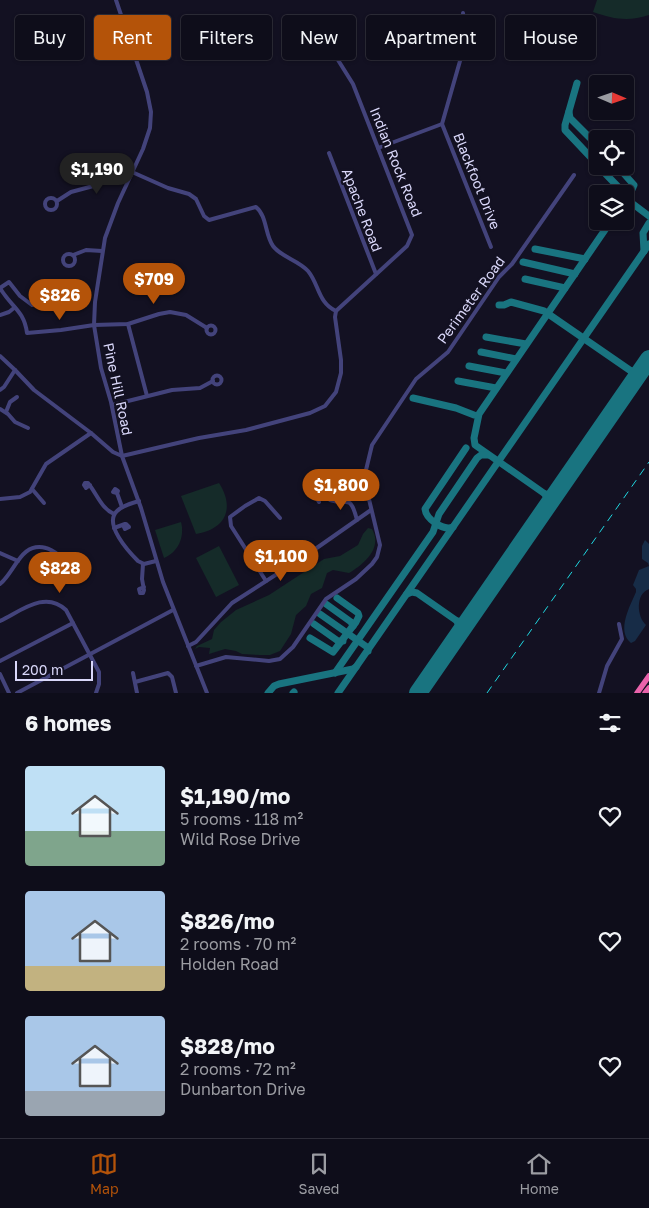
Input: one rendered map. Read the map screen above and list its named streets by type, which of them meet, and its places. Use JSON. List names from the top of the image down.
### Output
{
  "streets": {
    "street": [
      "Indian Rock Road",
      "Blackfoot Drive",
      "Apache Road",
      "Perimeter Road",
      "Pine Hill Road"
    ]
  },
  "crossings": [
    ["Indian Rock Road", "Apache Road"],
    ["Perimeter Road", "Pine Hill Road"]
  ],
  "scale_bar": "200 m",
  "north": "right",
  "page": {
    "chip": [
      "Buy",
      "Rent",
      "Filters",
      "New",
      "Apartment",
      "House"
    ],
    "price": [
      "$1,190",
      "$709",
      "$826",
      "$1,800",
      "$1,100",
      "$828"
    ],
    "scale": "200 m",
    "heading": "6 homes",
    "list": [
      {
        "name": "$1,190/mo",
        "note": "5 rooms · 118 m² · Wild Rose Drive"
      },
      {
        "name": "$826/mo",
        "note": "2 rooms · 70 m² · Holden Road"
      },
      {
        "name": "$828/mo",
        "note": "2 rooms · 72 m² · Dunbarton Drive"
      }
    ],
    "tabs": ["Map", "Saved", "Home"]
  }
}
